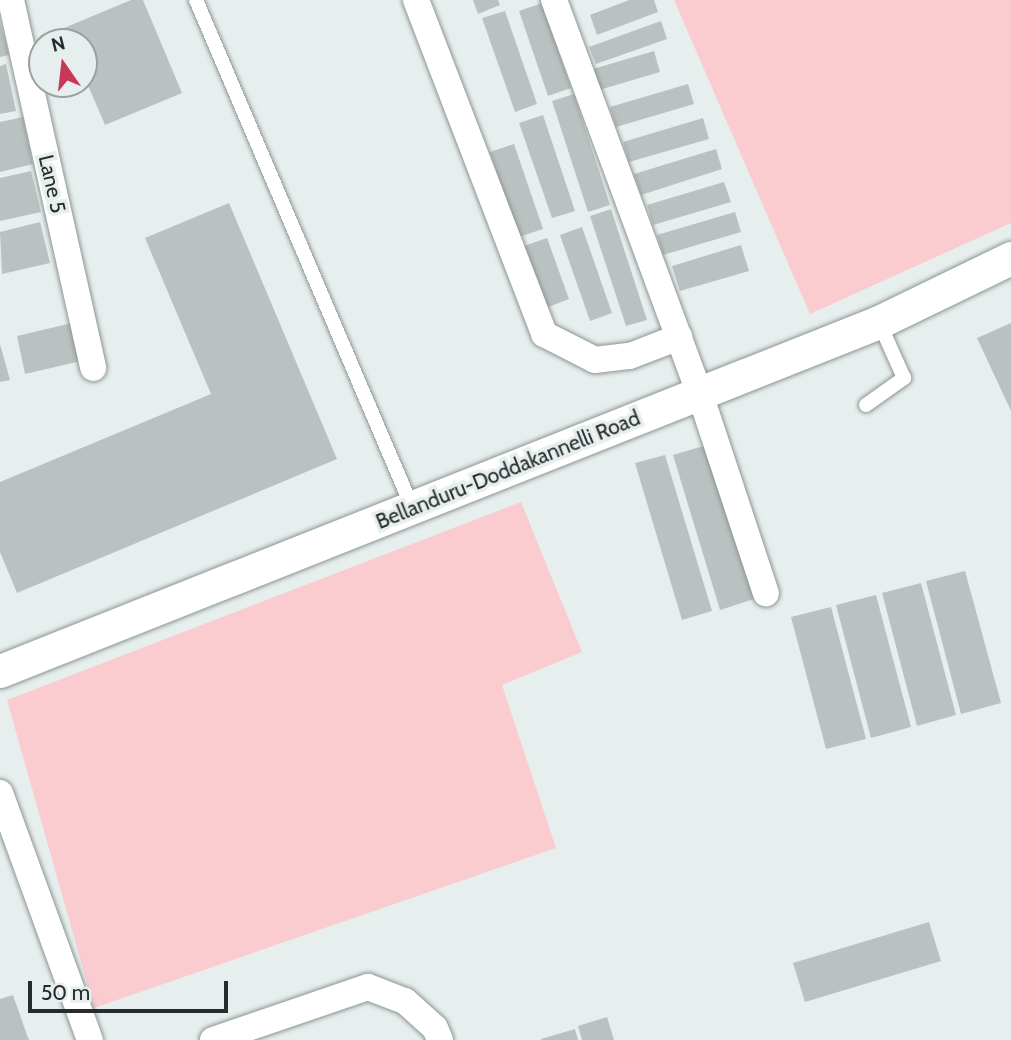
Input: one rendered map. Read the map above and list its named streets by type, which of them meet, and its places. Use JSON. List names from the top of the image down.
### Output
{
  "streets": {
    "street": ["Lane 5", "Bellanduru-Doddakannelli Road"]
  },
  "scale_bar": "50 m",
  "north": "top"
}
